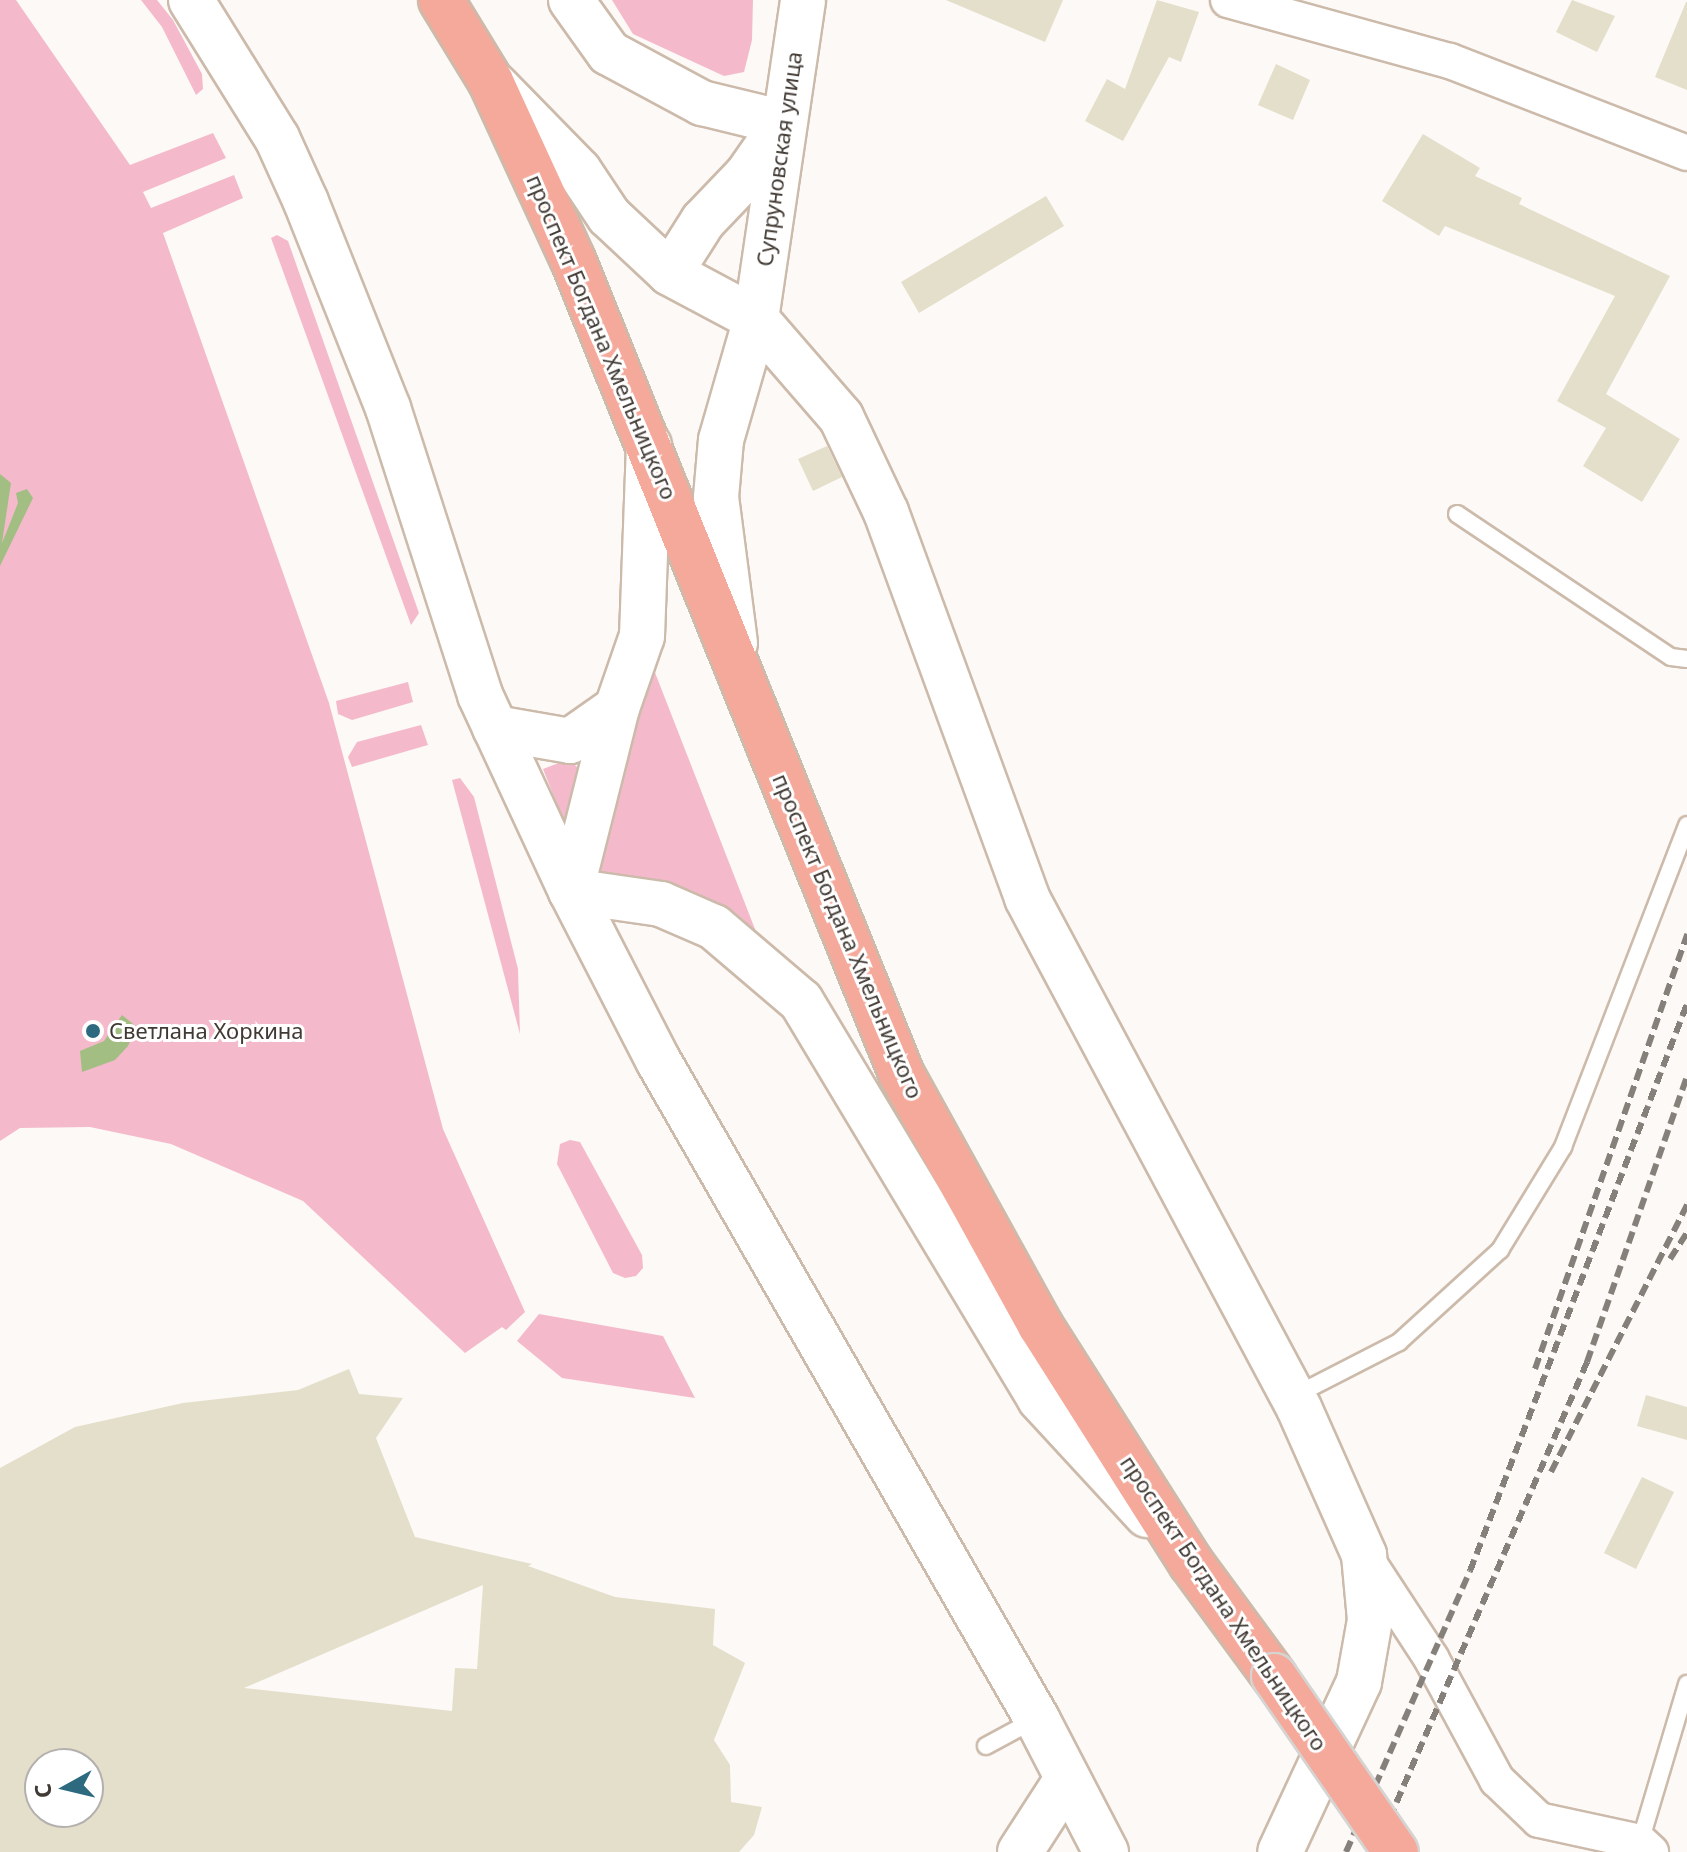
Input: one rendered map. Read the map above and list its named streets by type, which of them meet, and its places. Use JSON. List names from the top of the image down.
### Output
{
  "streets": {
    "main road": ["проспект Богдана Хмельницкого"],
    "street": ["Супруновская улица"]
  },
  "crossings": [
    ["Супруновская улица", "проспект Богдана Хмельницкого"]
  ],
  "places": ["Светлана Хоркина"],
  "north": "left"
}
